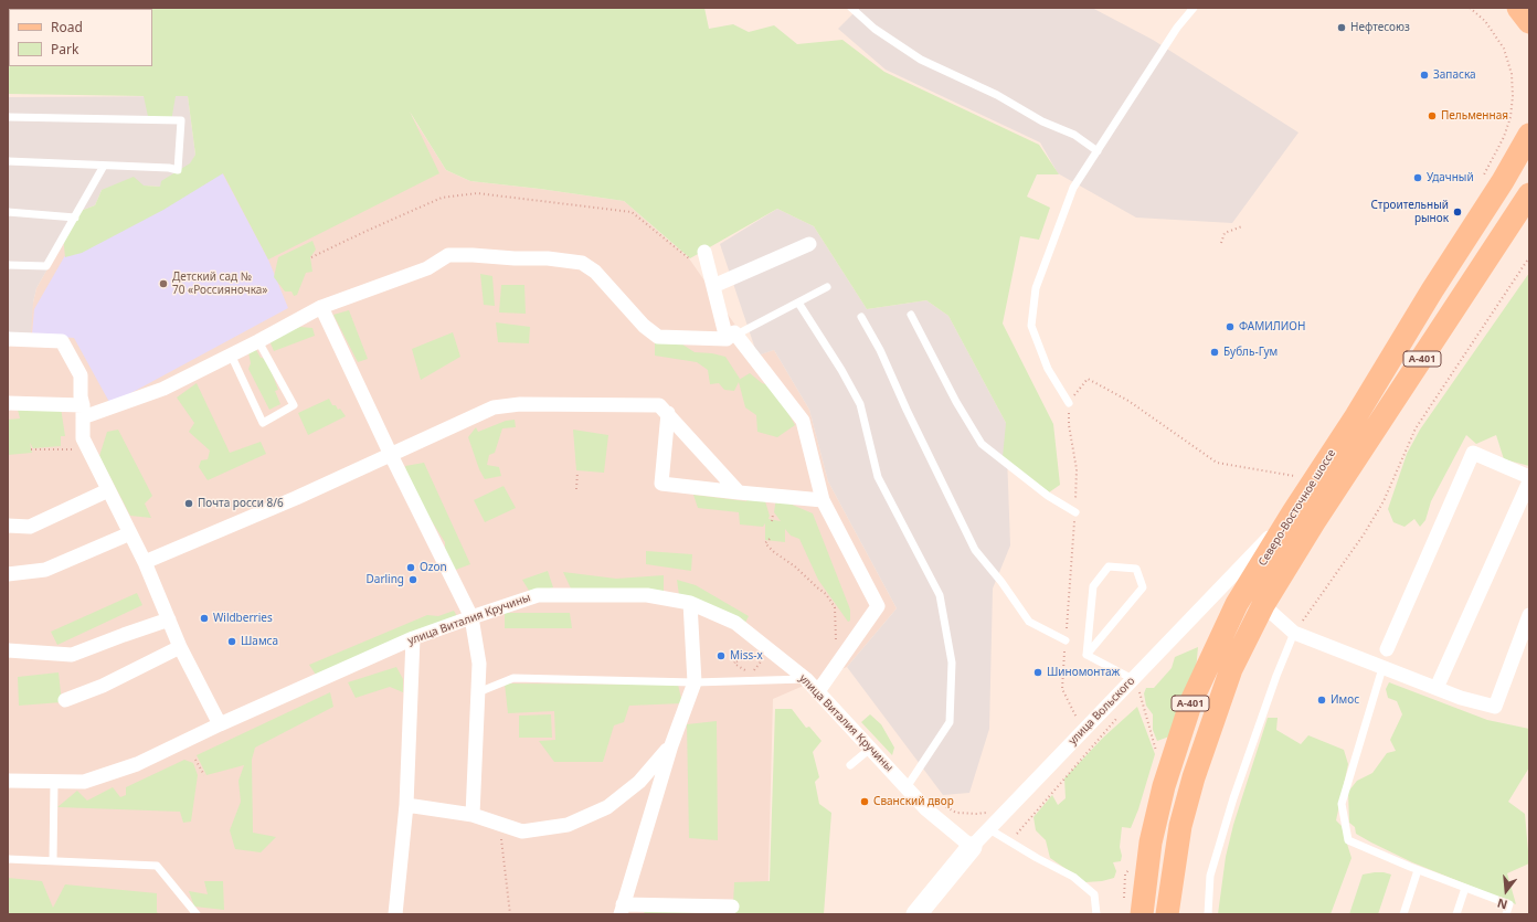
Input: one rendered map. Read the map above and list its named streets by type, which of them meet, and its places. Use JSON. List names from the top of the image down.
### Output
{
  "streets": {
    "main road": ["А-401", "Северо-Восточное шоссе", "улица Вольского"],
    "street": ["улица Виталия Кручины"]
  },
  "crossings": [
    ["Северо-Восточное шоссе", "улица Вольского"],
    ["улица Виталия Кручины", "улица Вольского"]
  ],
  "places": [
    "Нефтесоюз",
    "Запаска",
    "Пельменная",
    "Удачный",
    "Строительный рынок",
    "Детский сад № 70 «Россияночка»",
    "ФАМИЛИОН",
    "Бубль-Гум",
    "Почта росси 8/6",
    "Ozon",
    "Darling",
    "Wildberries",
    "Шамса",
    "Miss-x",
    "Шиномонтаж",
    "Имос",
    "Сванский двор"
  ],
  "legend": ["Road", "Park"],
  "north": "bottom"
}
